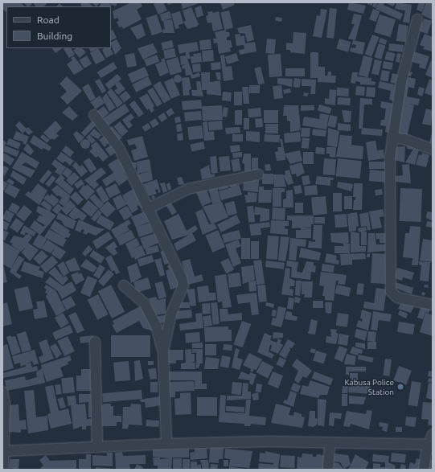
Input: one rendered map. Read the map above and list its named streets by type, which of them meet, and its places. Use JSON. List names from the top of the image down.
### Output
{
  "places": ["Kabusa Police Station"],
  "legend": ["Road", "Building"]
}
